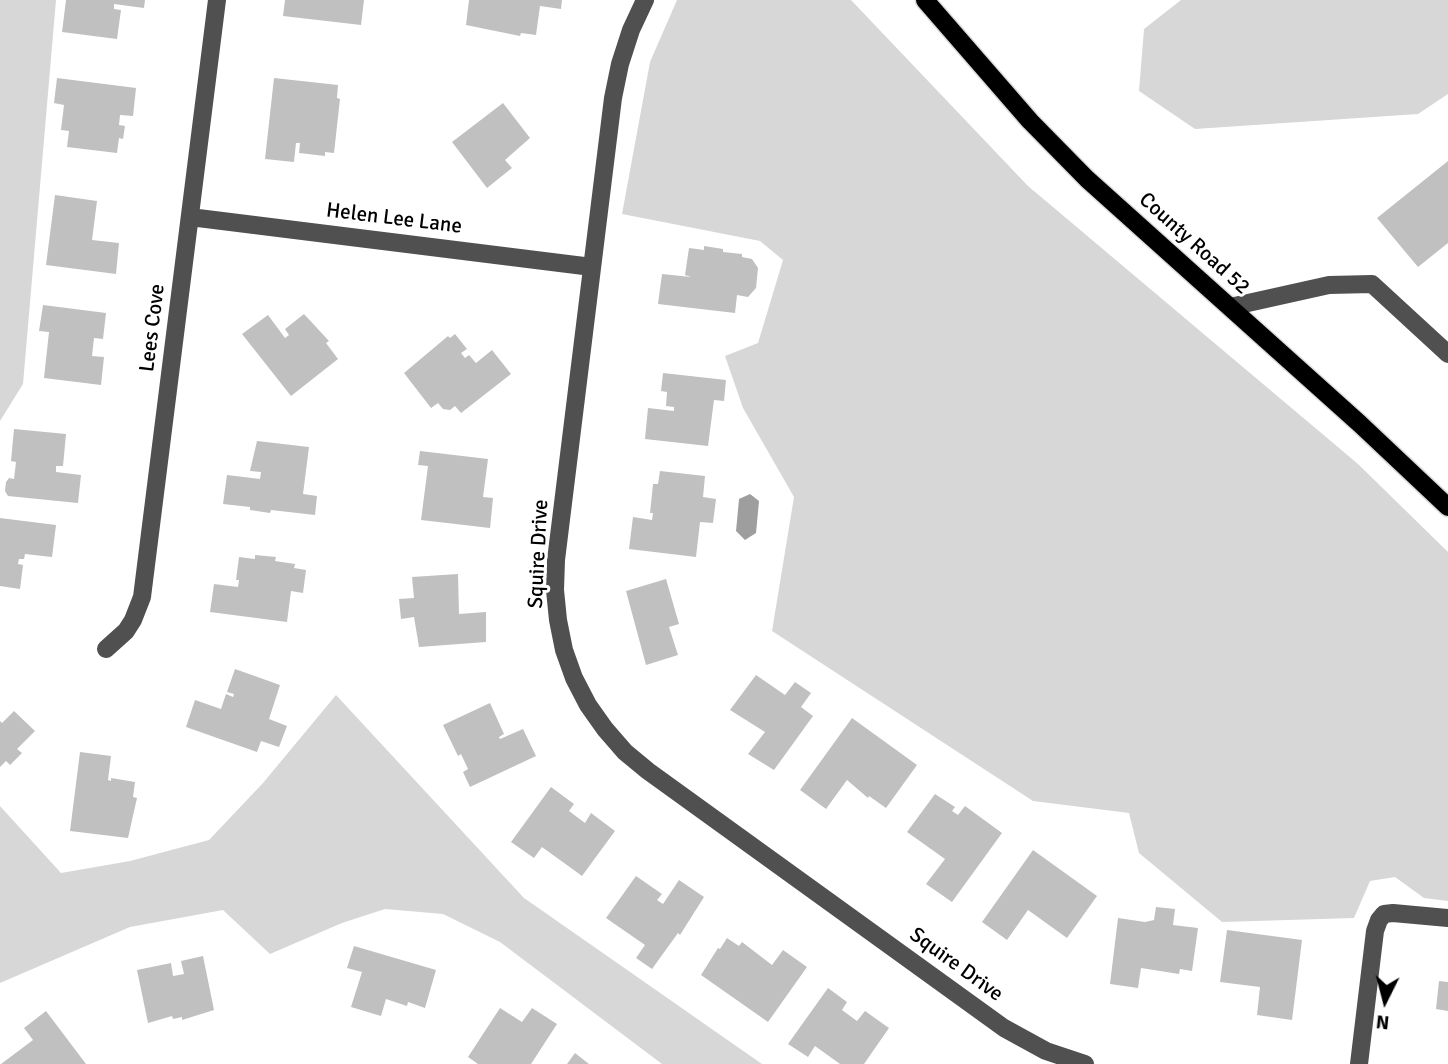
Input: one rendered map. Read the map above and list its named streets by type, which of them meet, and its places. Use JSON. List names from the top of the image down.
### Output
{
  "streets": {
    "main road": ["County Road 52"],
    "street": ["Helen Lee Lane", "Lees Cove", "Squire Drive"]
  },
  "crossings": [
    ["Helen Lee Lane", "Lees Cove"],
    ["Helen Lee Lane", "Squire Drive"]
  ],
  "north": "bottom"
}
